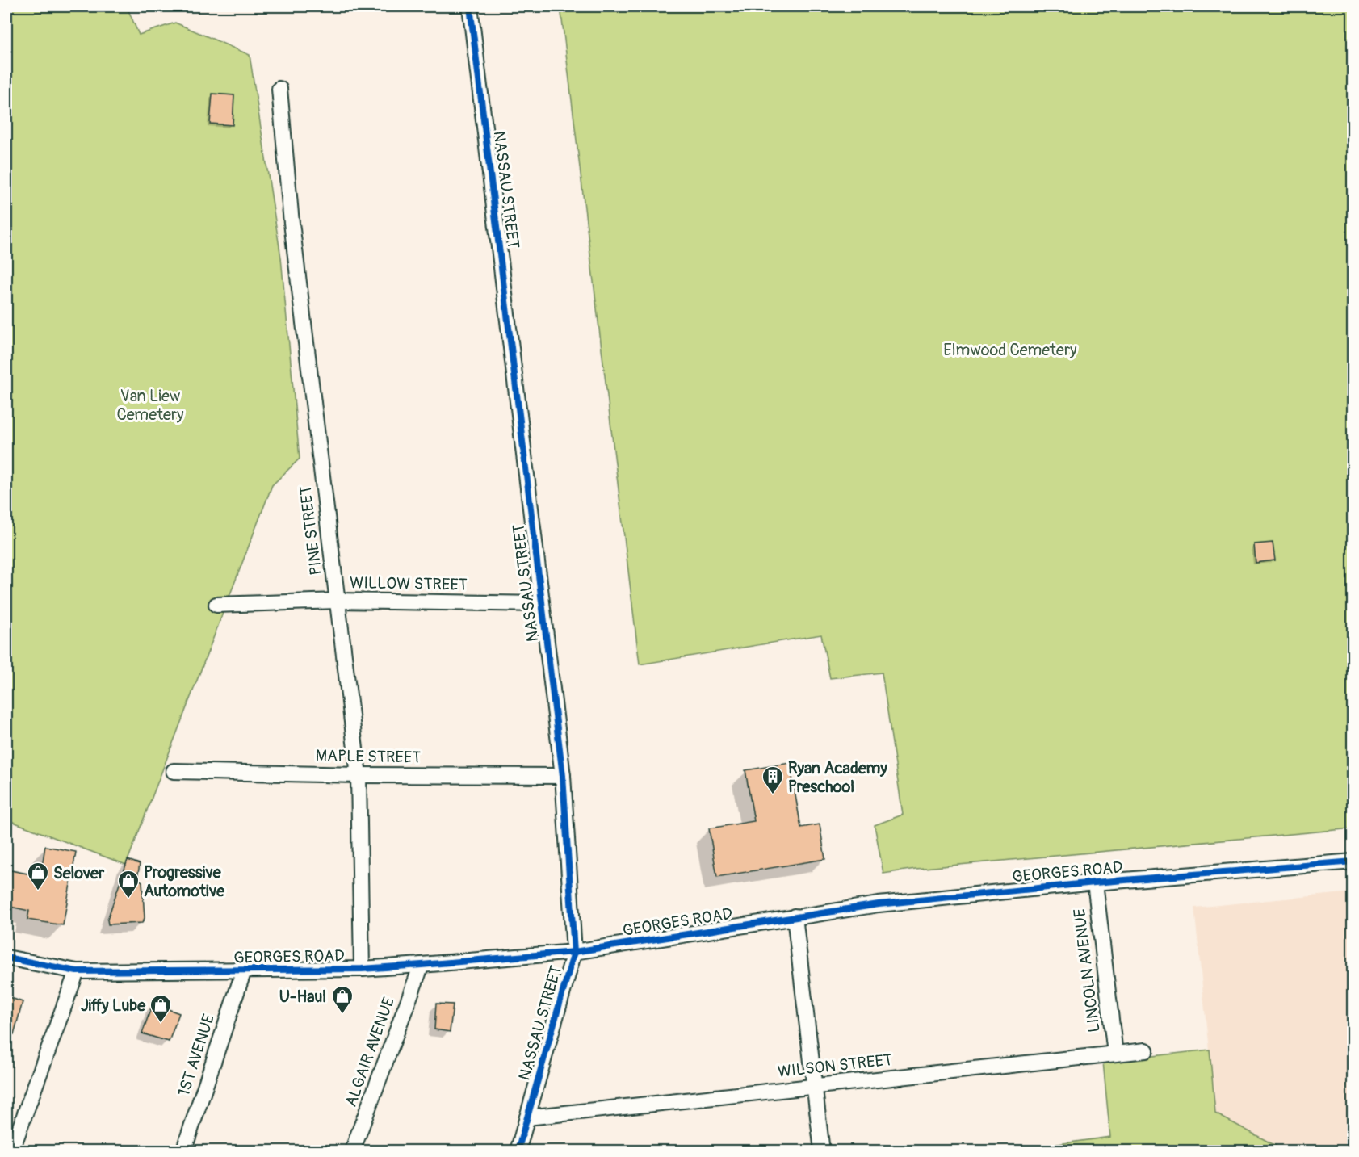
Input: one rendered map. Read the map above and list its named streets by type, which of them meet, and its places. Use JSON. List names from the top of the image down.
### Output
{
  "streets": {
    "street": [
      "NASSAU STREET",
      "PINE STREET",
      "WILLOW STREET",
      "MAPLE STREET",
      "GEORGES ROAD",
      "LINCOLN AVENUE",
      "ALGAIR AVENUE",
      "1ST AVENUE",
      "WILSON STREET"
    ]
  },
  "crossings": [
    ["NASSAU STREET", "WILLOW STREET"],
    ["NASSAU STREET", "MAPLE STREET"],
    ["NASSAU STREET", "GEORGES ROAD"],
    ["NASSAU STREET", "WILSON STREET"],
    ["PINE STREET", "WILLOW STREET"],
    ["PINE STREET", "MAPLE STREET"],
    ["PINE STREET", "GEORGES ROAD"],
    ["GEORGES ROAD", "LINCOLN AVENUE"],
    ["GEORGES ROAD", "ALGAIR AVENUE"],
    ["GEORGES ROAD", "1ST AVENUE"],
    ["LINCOLN AVENUE", "WILSON STREET"]
  ],
  "parks": ["Elmwood Cemetery", "Van Liew Cemetery"],
  "places": {
    "building": ["Ryan Academy Preschool"],
    "shop": [
      "Selover",
      "Progressive Automotive",
      "U-Haul",
      "Jiffy Lube"
    ]
  }
}
